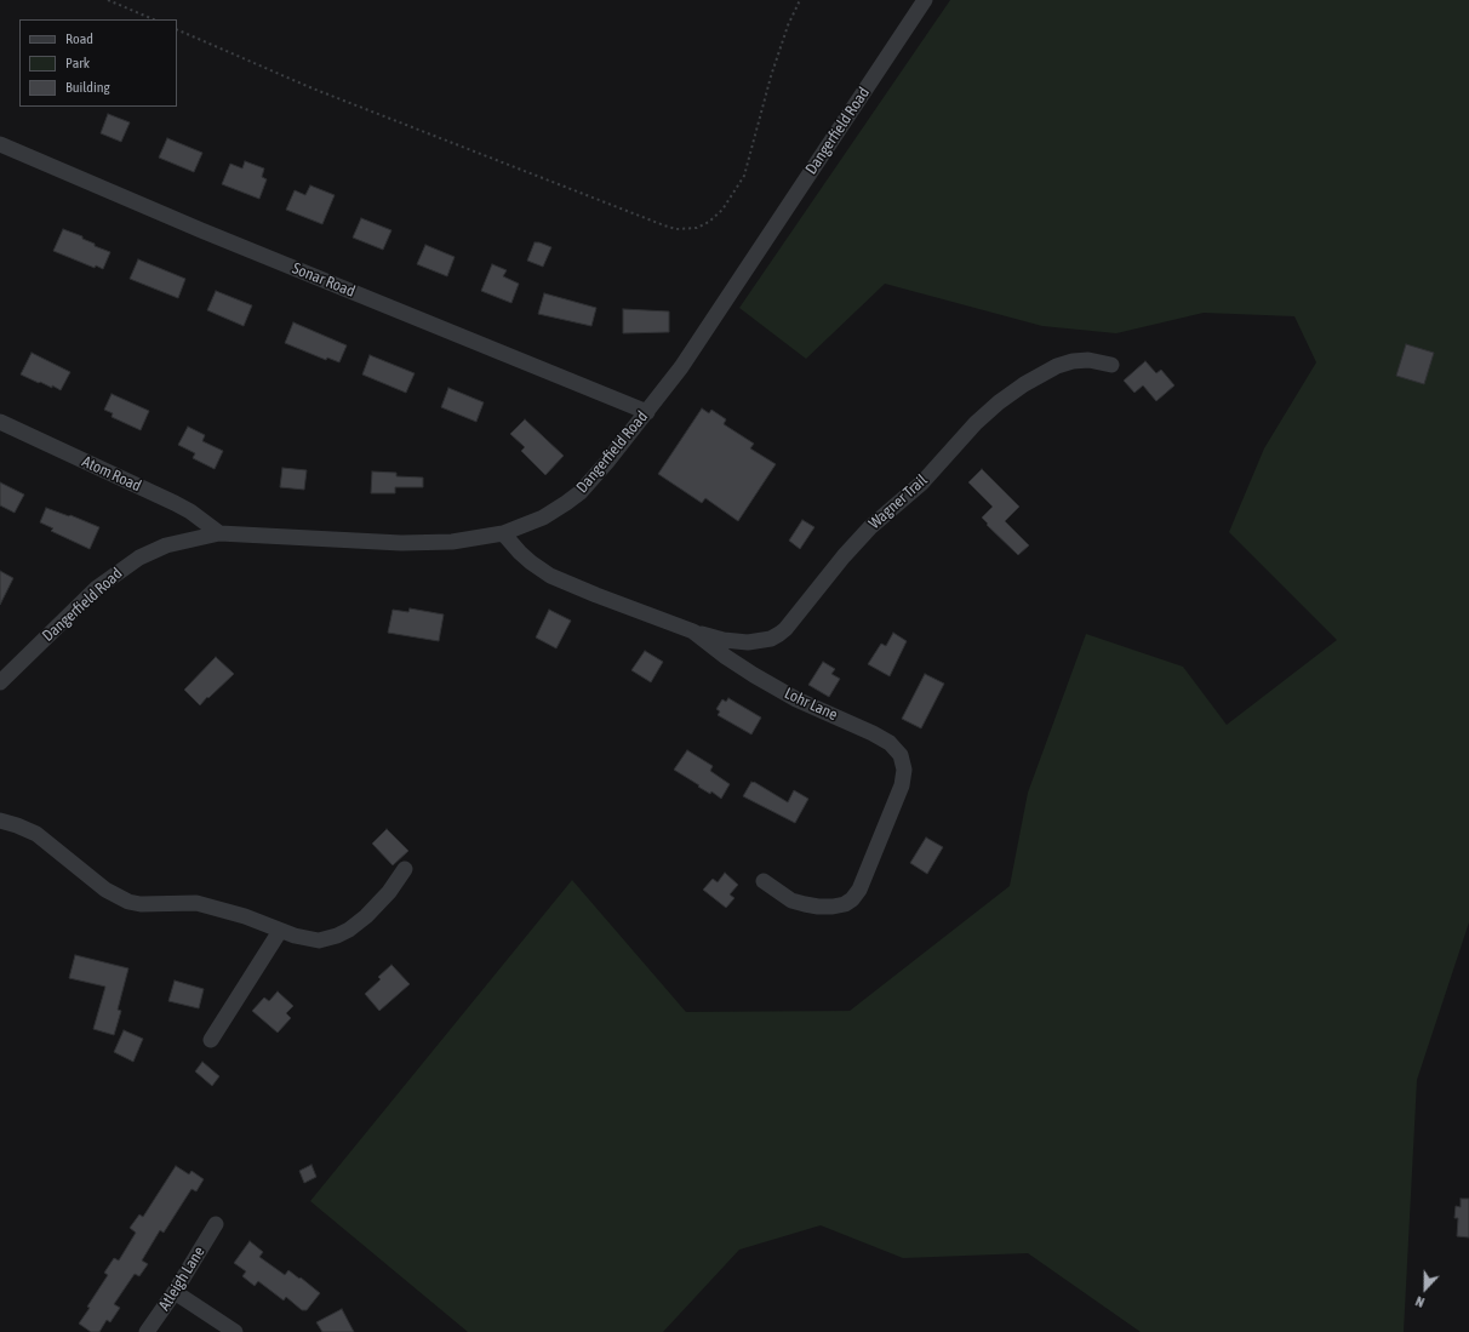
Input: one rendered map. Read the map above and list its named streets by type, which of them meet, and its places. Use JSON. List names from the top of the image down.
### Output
{
  "streets": {
    "street": [
      "Dangerfield Road",
      "Sonar Road",
      "Atom Road",
      "Wagner Trail",
      "Lohr Lane",
      "Atleigh Lane"
    ]
  },
  "crossings": [
    ["Dangerfield Road", "Sonar Road"],
    ["Dangerfield Road", "Atom Road"],
    ["Dangerfield Road", "Lohr Lane"],
    ["Wagner Trail", "Lohr Lane"]
  ],
  "legend": ["Road", "Park", "Building"],
  "north": "bottom"
}
